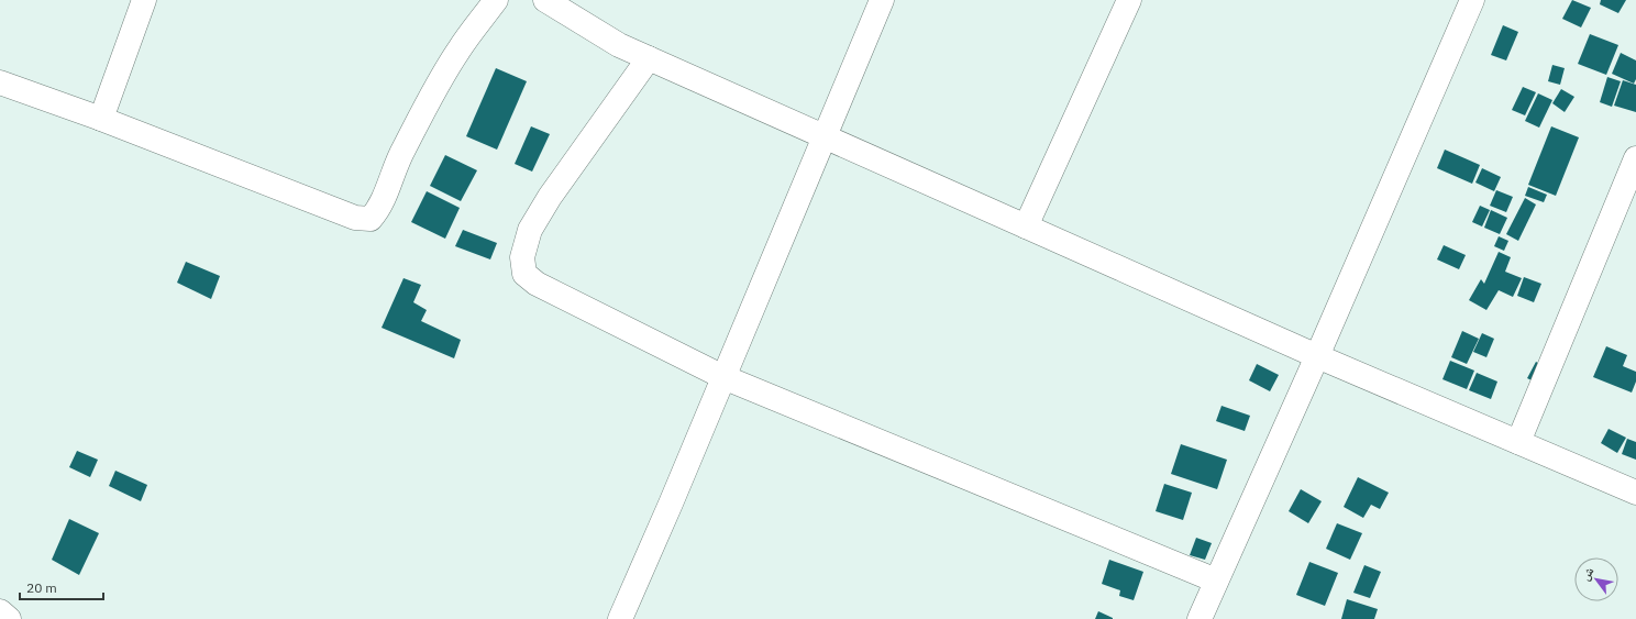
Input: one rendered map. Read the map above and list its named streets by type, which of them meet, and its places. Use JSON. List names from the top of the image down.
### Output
{
  "scale_bar": "20 m",
  "north": "top left"
}
